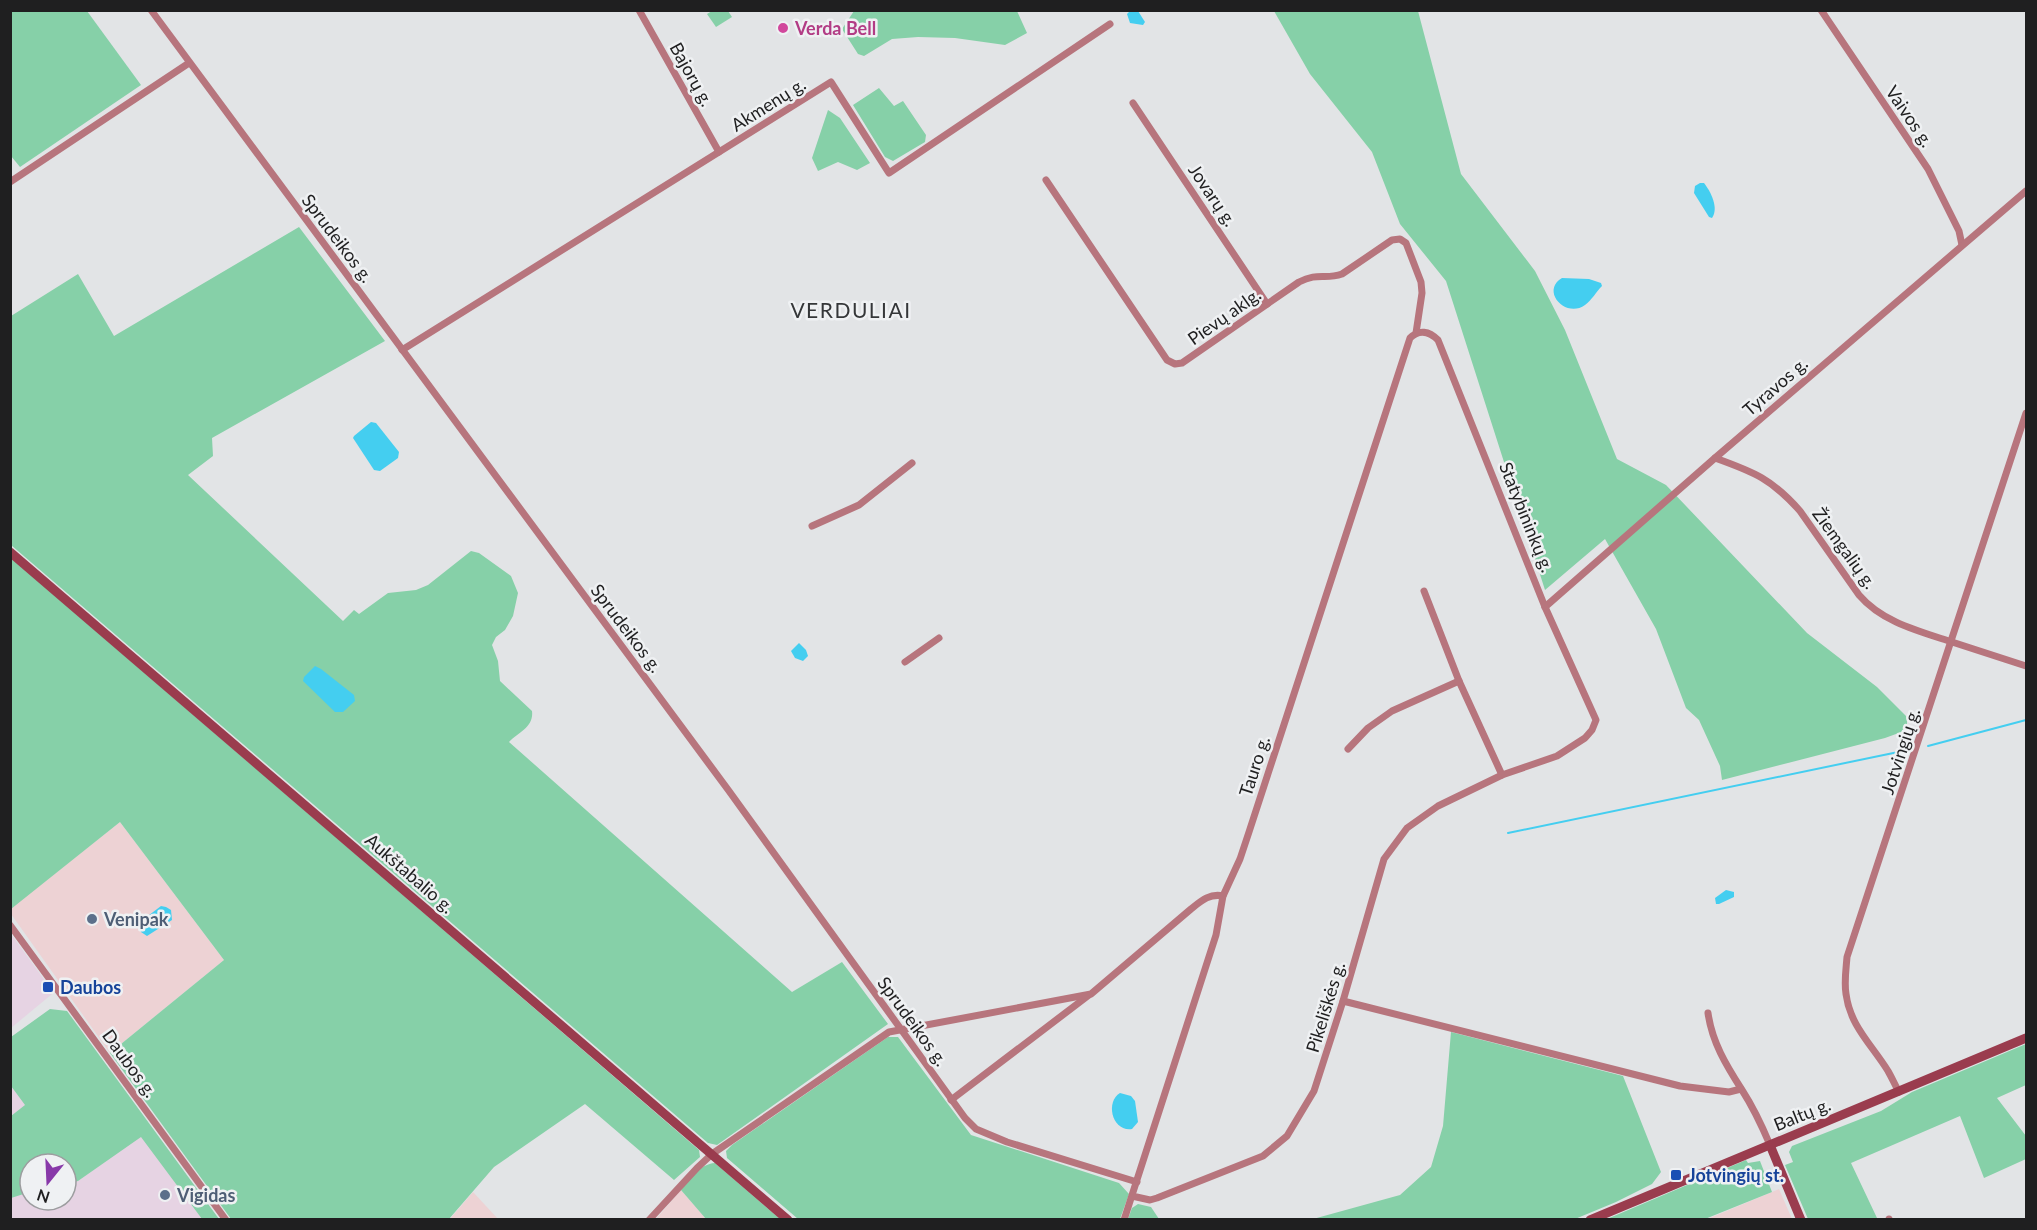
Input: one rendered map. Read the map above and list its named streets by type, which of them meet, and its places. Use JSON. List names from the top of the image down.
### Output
{
  "streets": {
    "main road": ["Aukštabalio g.", "Baltų g."],
    "street": [
      "Bajorų g.",
      "Akmenų g.",
      "Vaivos g.",
      "Jovarų g.",
      "Sprudeikos g.",
      "Pievų aklg.",
      "Tyravos g.",
      "Statybininkų g.",
      "Žiemgalių g.",
      "Jotvingių g.",
      "Tauro g.",
      "Pikeliškės g.",
      "Daubos g."
    ]
  },
  "crossings": [
    ["Bajorų g.", "Akmenų g."],
    ["Akmenų g.", "Sprudeikos g."],
    ["Vaivos g.", "Tyravos g."],
    ["Jovarų g.", "Pievų aklg."],
    ["Sprudeikos g.", "Tauro g."],
    ["Pievų aklg.", "Statybininkų g."],
    ["Pievų aklg.", "Tauro g."],
    ["Tyravos g.", "Statybininkų g."],
    ["Tyravos g.", "Žiemgalių g."],
    ["Statybininkų g.", "Tauro g."],
    ["Statybininkų g.", "Pikeliškės g."],
    ["Žiemgalių g.", "Jotvingių g."],
    ["Jotvingių g.", "Baltų g."],
    ["Tauro g.", "Pikeliškės g."]
  ],
  "districts": ["VERDULIAI"],
  "places": {
    "other": ["Verda Bell", "Venipak", "Vigidas"],
    "transit": ["Daubos", "Jotvingių st."]
  },
  "north": "bottom"
}
